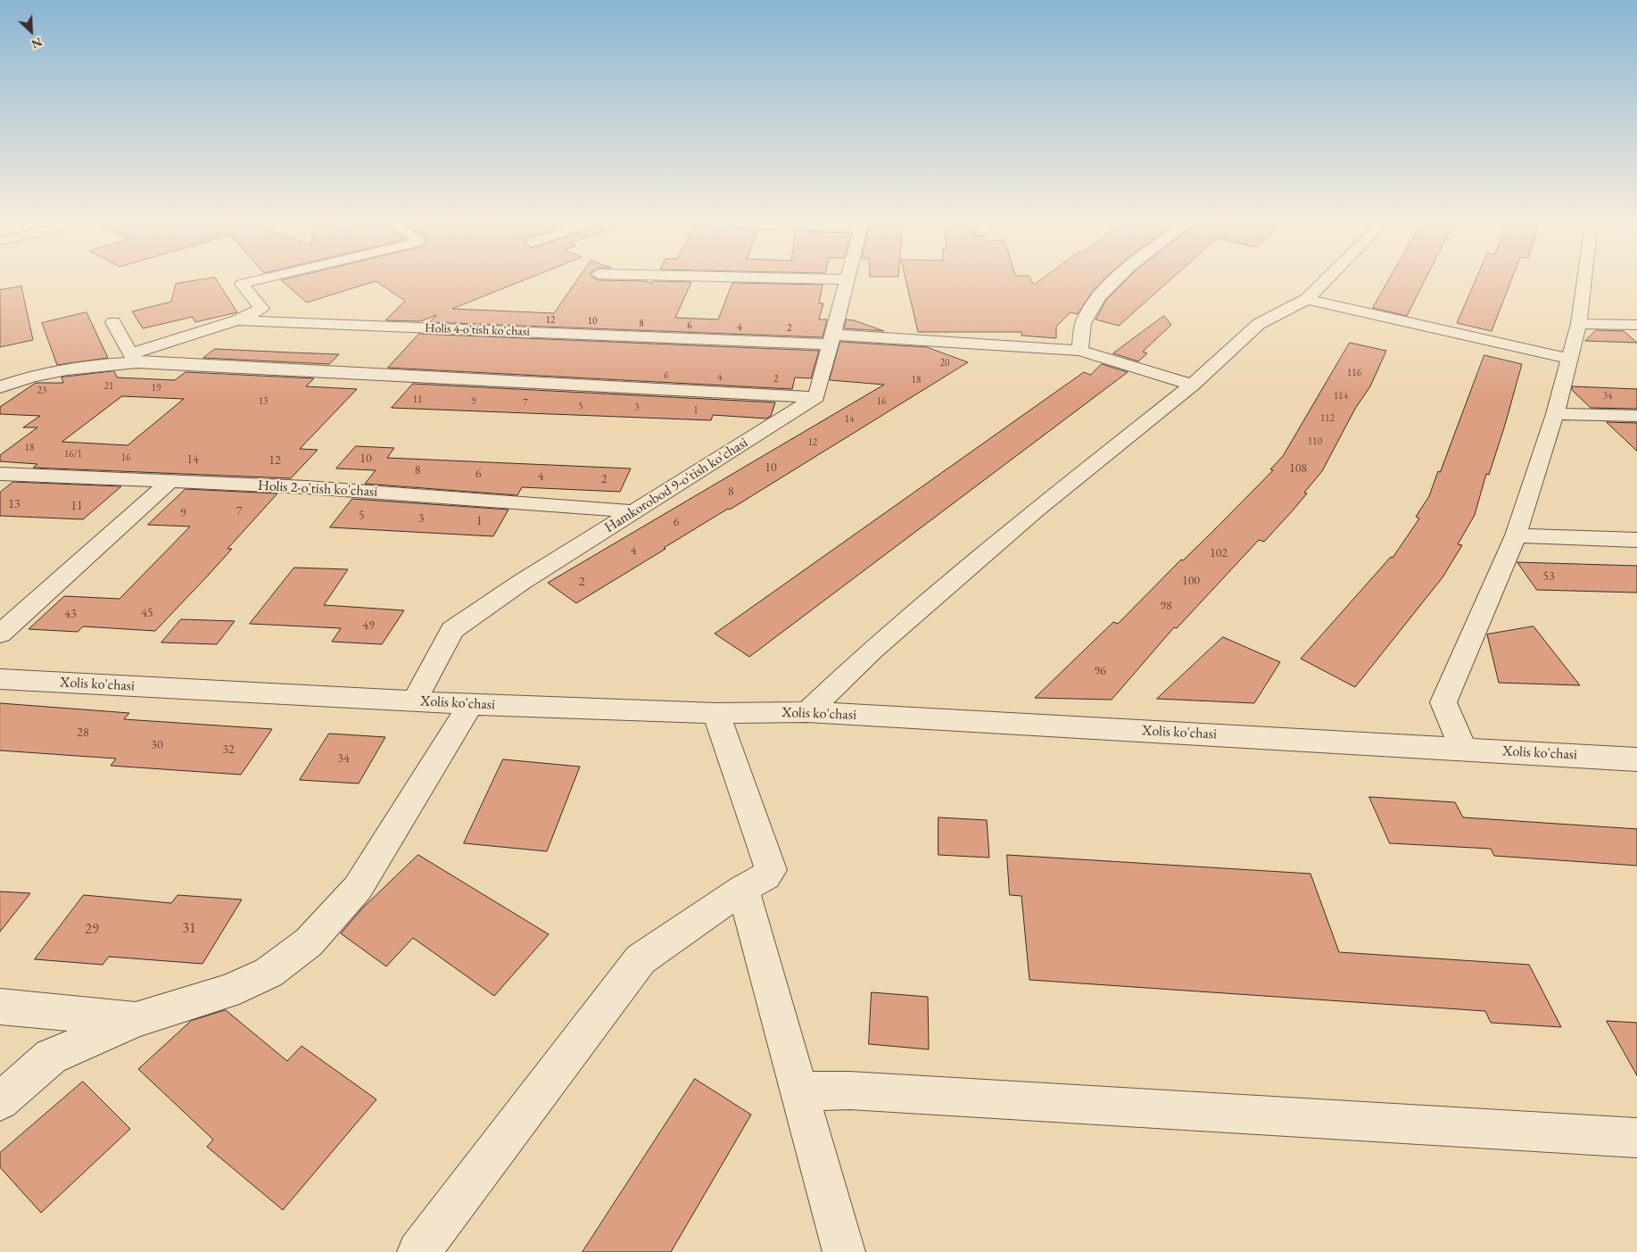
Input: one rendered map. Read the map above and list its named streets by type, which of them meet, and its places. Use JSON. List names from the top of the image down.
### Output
{
  "streets": {
    "street": [
      "Holis 4-o'tish ko'chasi",
      "Hamkorobod 9-o'tish ko'chasi",
      "Holis 2-o'tish ko'chasi",
      "Xolis ko'chasi"
    ]
  },
  "crossings": [
    ["Hamkorobod 9-o'tish ko'chasi", "Holis 2-o'tish ko'chasi"],
    ["Hamkorobod 9-o'tish ko'chasi", "Xolis ko'chasi"]
  ],
  "house_numbers": [
    "12",
    "10",
    "8",
    "6",
    "4",
    "2",
    "20",
    "116",
    "6",
    "4",
    "2",
    "18",
    "21",
    "19",
    "23",
    "114",
    "34",
    "11",
    "13",
    "9",
    "16",
    "7",
    "5",
    "3",
    "1",
    "112",
    "14",
    "110",
    "12",
    "18",
    "16/1",
    "16",
    "10",
    "14",
    "12",
    "10",
    "108",
    "8",
    "6",
    "4",
    "2",
    "8",
    "13",
    "11",
    "7",
    "9",
    "5",
    "3",
    "1",
    "6",
    "4",
    "102",
    "53",
    "100",
    "2",
    "98",
    "45",
    "43",
    "49",
    "96",
    "28",
    "30",
    "32",
    "34",
    "31",
    "29"
  ],
  "north": "bottom right"
}
